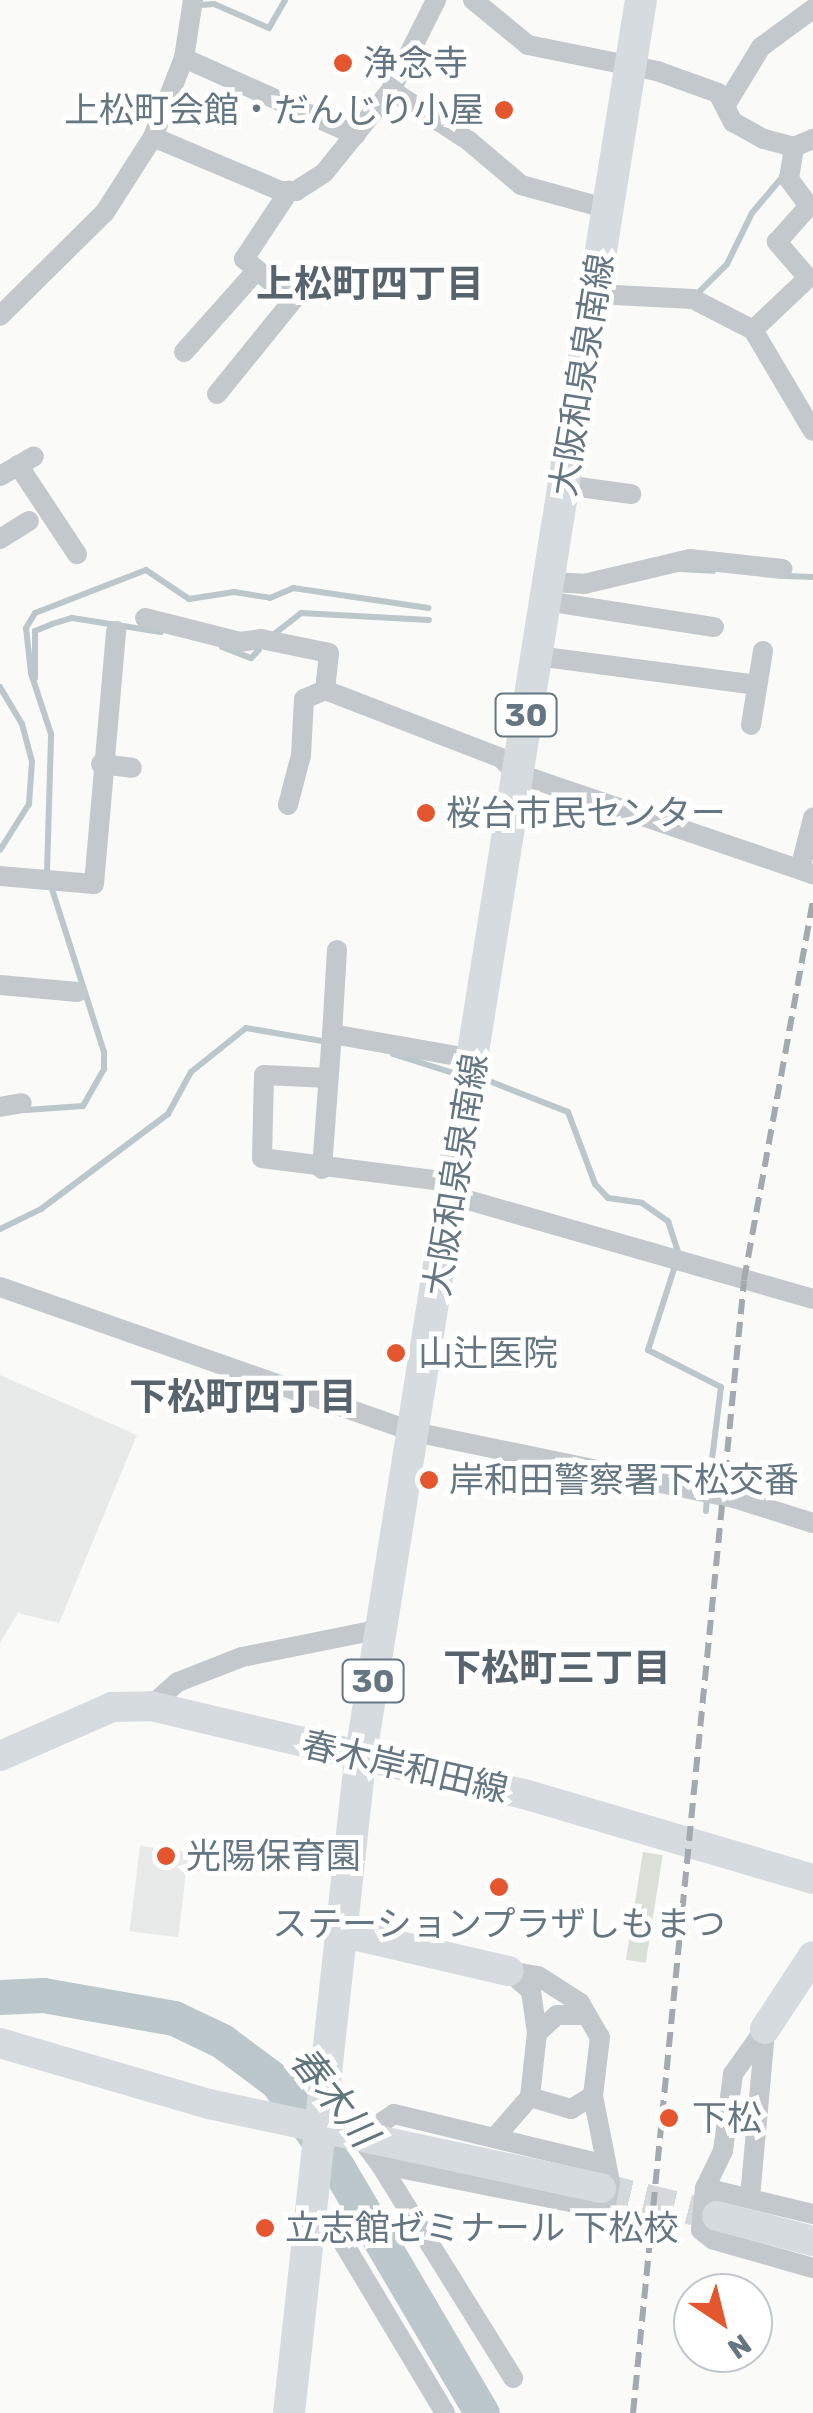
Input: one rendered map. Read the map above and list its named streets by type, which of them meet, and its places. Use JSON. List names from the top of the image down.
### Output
{
  "streets": {
    "main road": ["大阪和泉泉南線", "30"],
    "street": ["春木岸和田線"]
  },
  "crossings": [
    ["大阪和泉泉南線", "春木岸和田線"]
  ],
  "districts": ["上松町四丁目", "下松町四丁目", "下松町三丁目"],
  "water": ["春木川"],
  "places": [
    "浄念寺",
    "上松町会館・だんじり小屋",
    "桜台市民センター",
    "山辻医院",
    "岸和田警察署下松交番",
    "光陽保育園",
    "ステーションプラザしもまつ",
    "下松",
    "立志館ゼミナール 下松校"
  ],
  "north": "bottom right"
}
